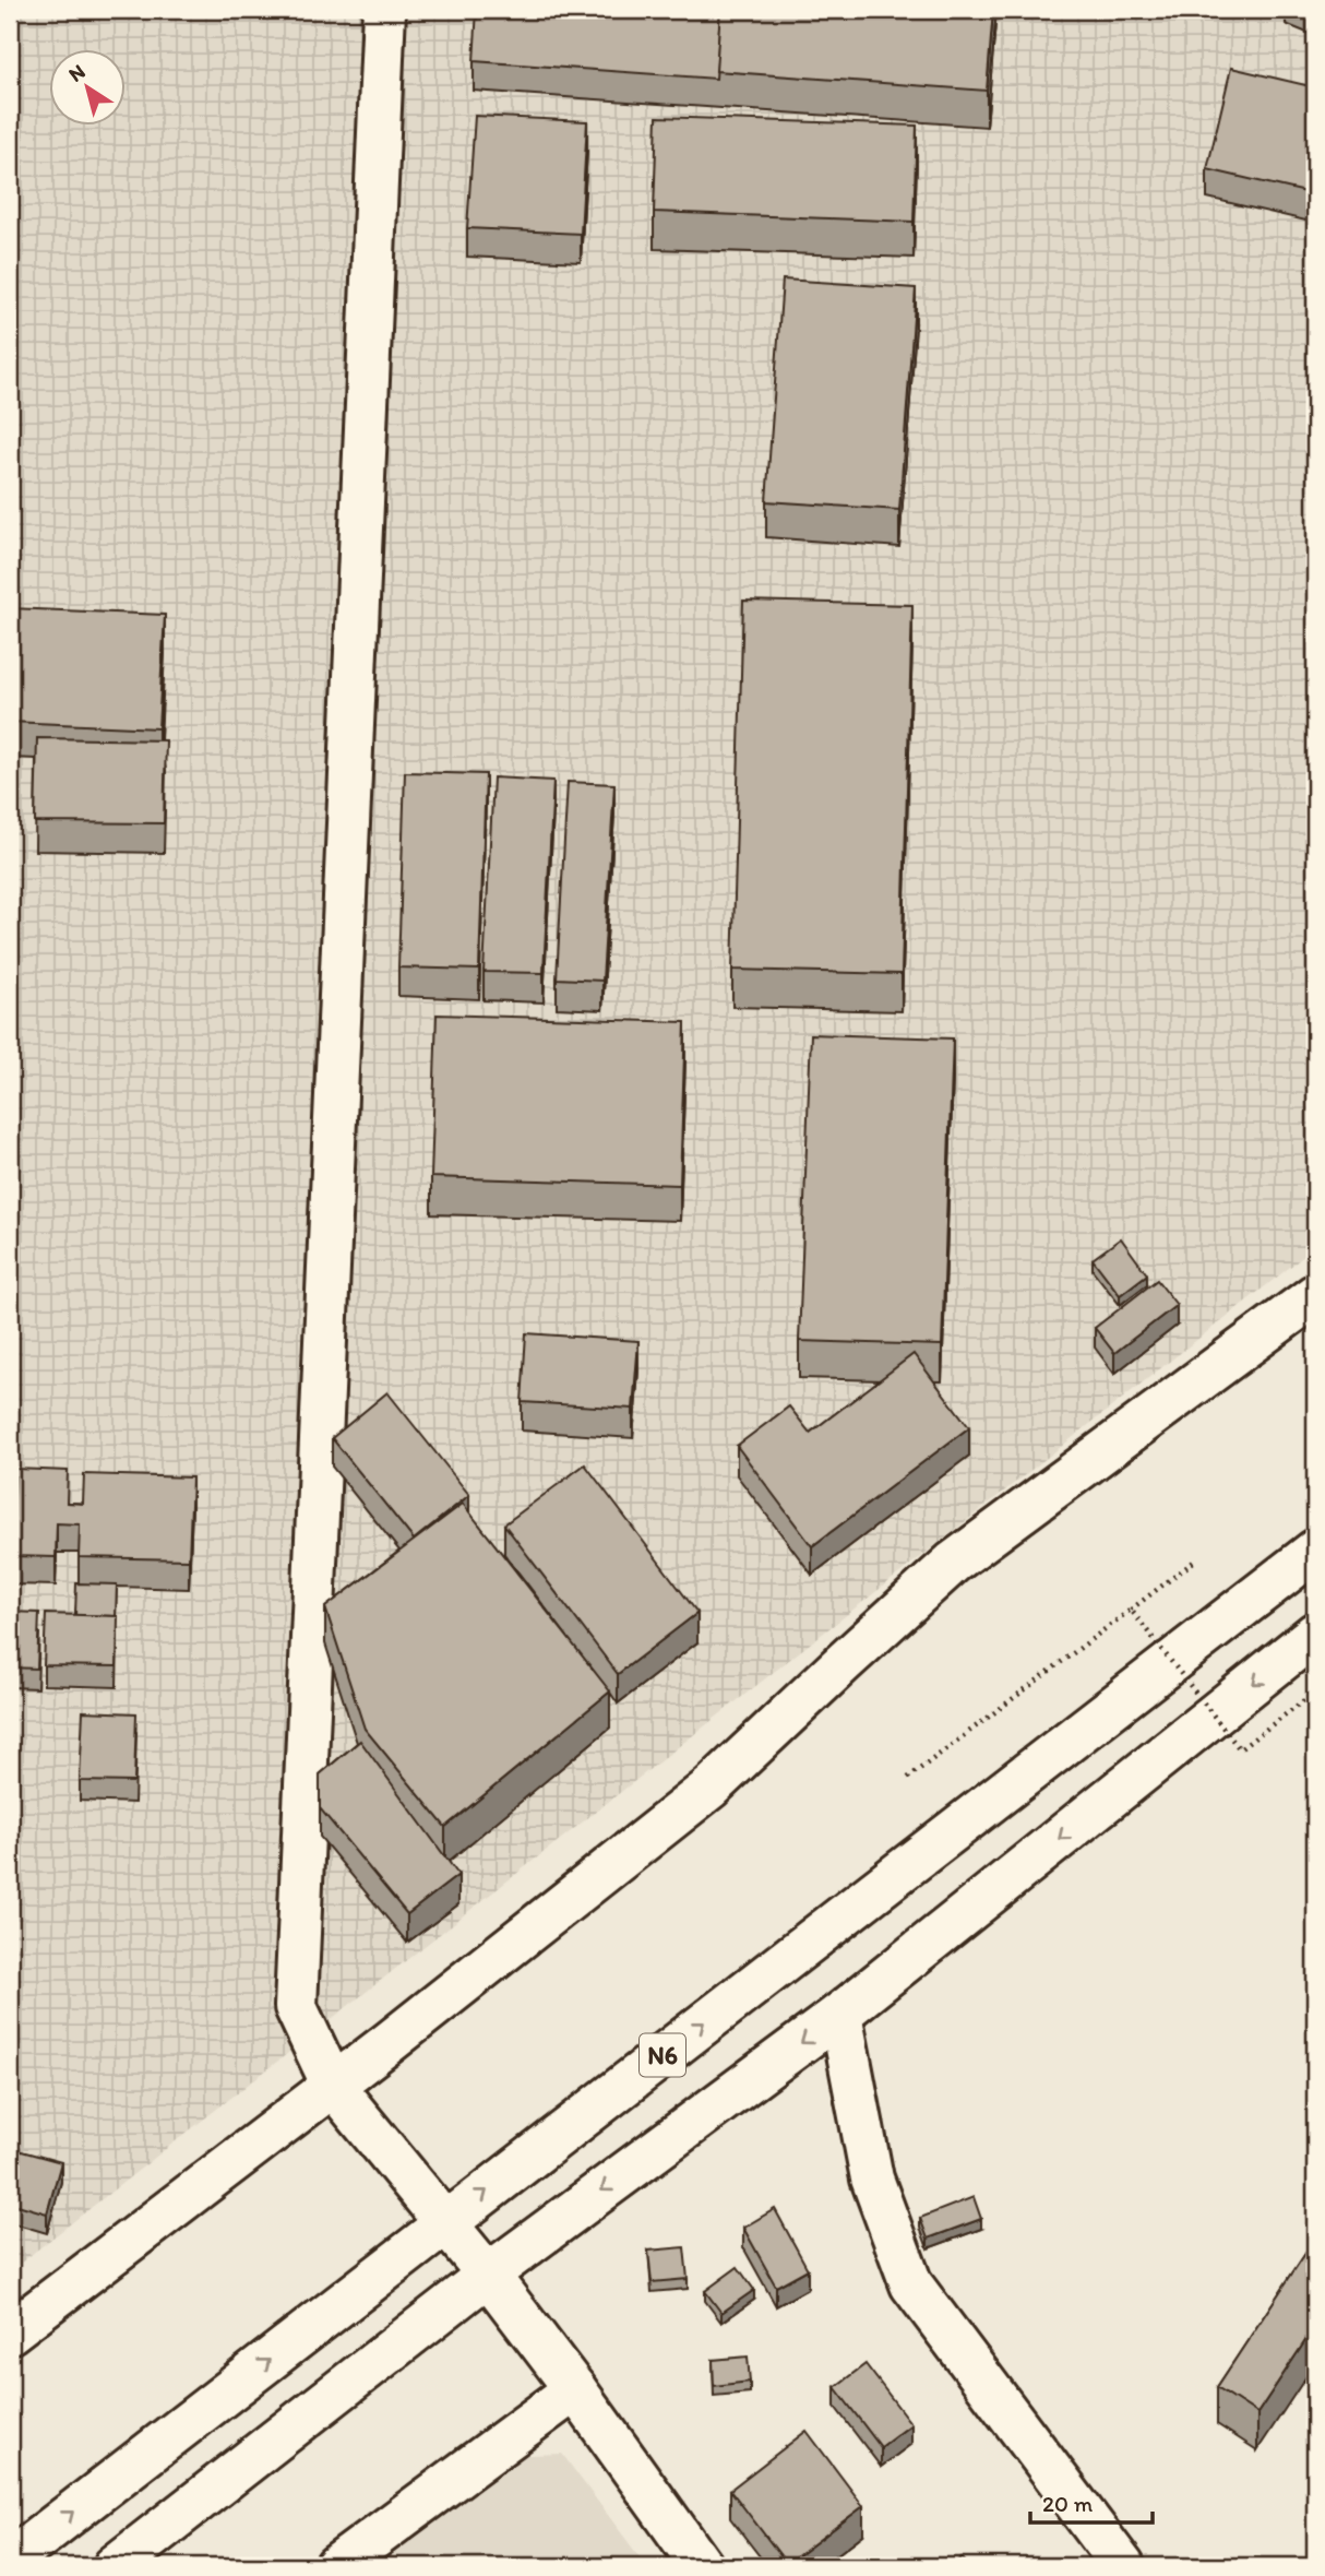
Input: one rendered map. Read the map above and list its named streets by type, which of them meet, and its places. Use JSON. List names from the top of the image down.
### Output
{
  "streets": {
    "main road": ["N6"]
  },
  "scale_bar": "20 m",
  "north": "top left"
}
